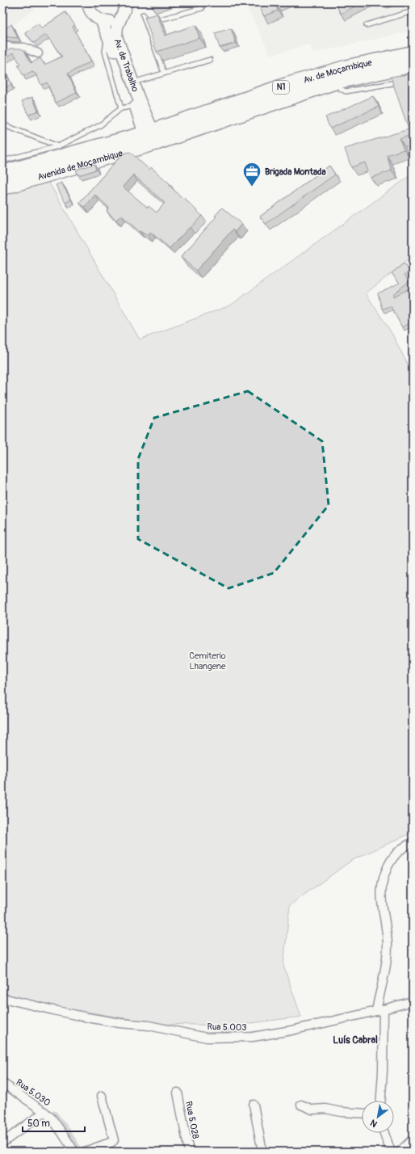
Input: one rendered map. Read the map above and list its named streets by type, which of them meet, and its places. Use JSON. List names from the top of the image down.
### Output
{
  "streets": {
    "highway": ["Av. de Moçambique", "N1", "Avenida de Moçambique"],
    "main road": ["Av. de Trabalho"],
    "street": ["Rua 5.003", "Rua 5.030", "Rua 5.028"]
  },
  "crossings": [
    ["Av. de Trabalho", "Av. de Moçambique"],
    ["Av. de Trabalho", "Avenida de Moçambique"],
    ["Av. de Moçambique", "Avenida de Moçambique"]
  ],
  "districts": ["Luís Cabral"],
  "parks": ["Cemiterio Lhangene"],
  "places": {
    "office": ["Brigada Montada"]
  },
  "scale_bar": "50 m",
  "north": "bottom left"
}
